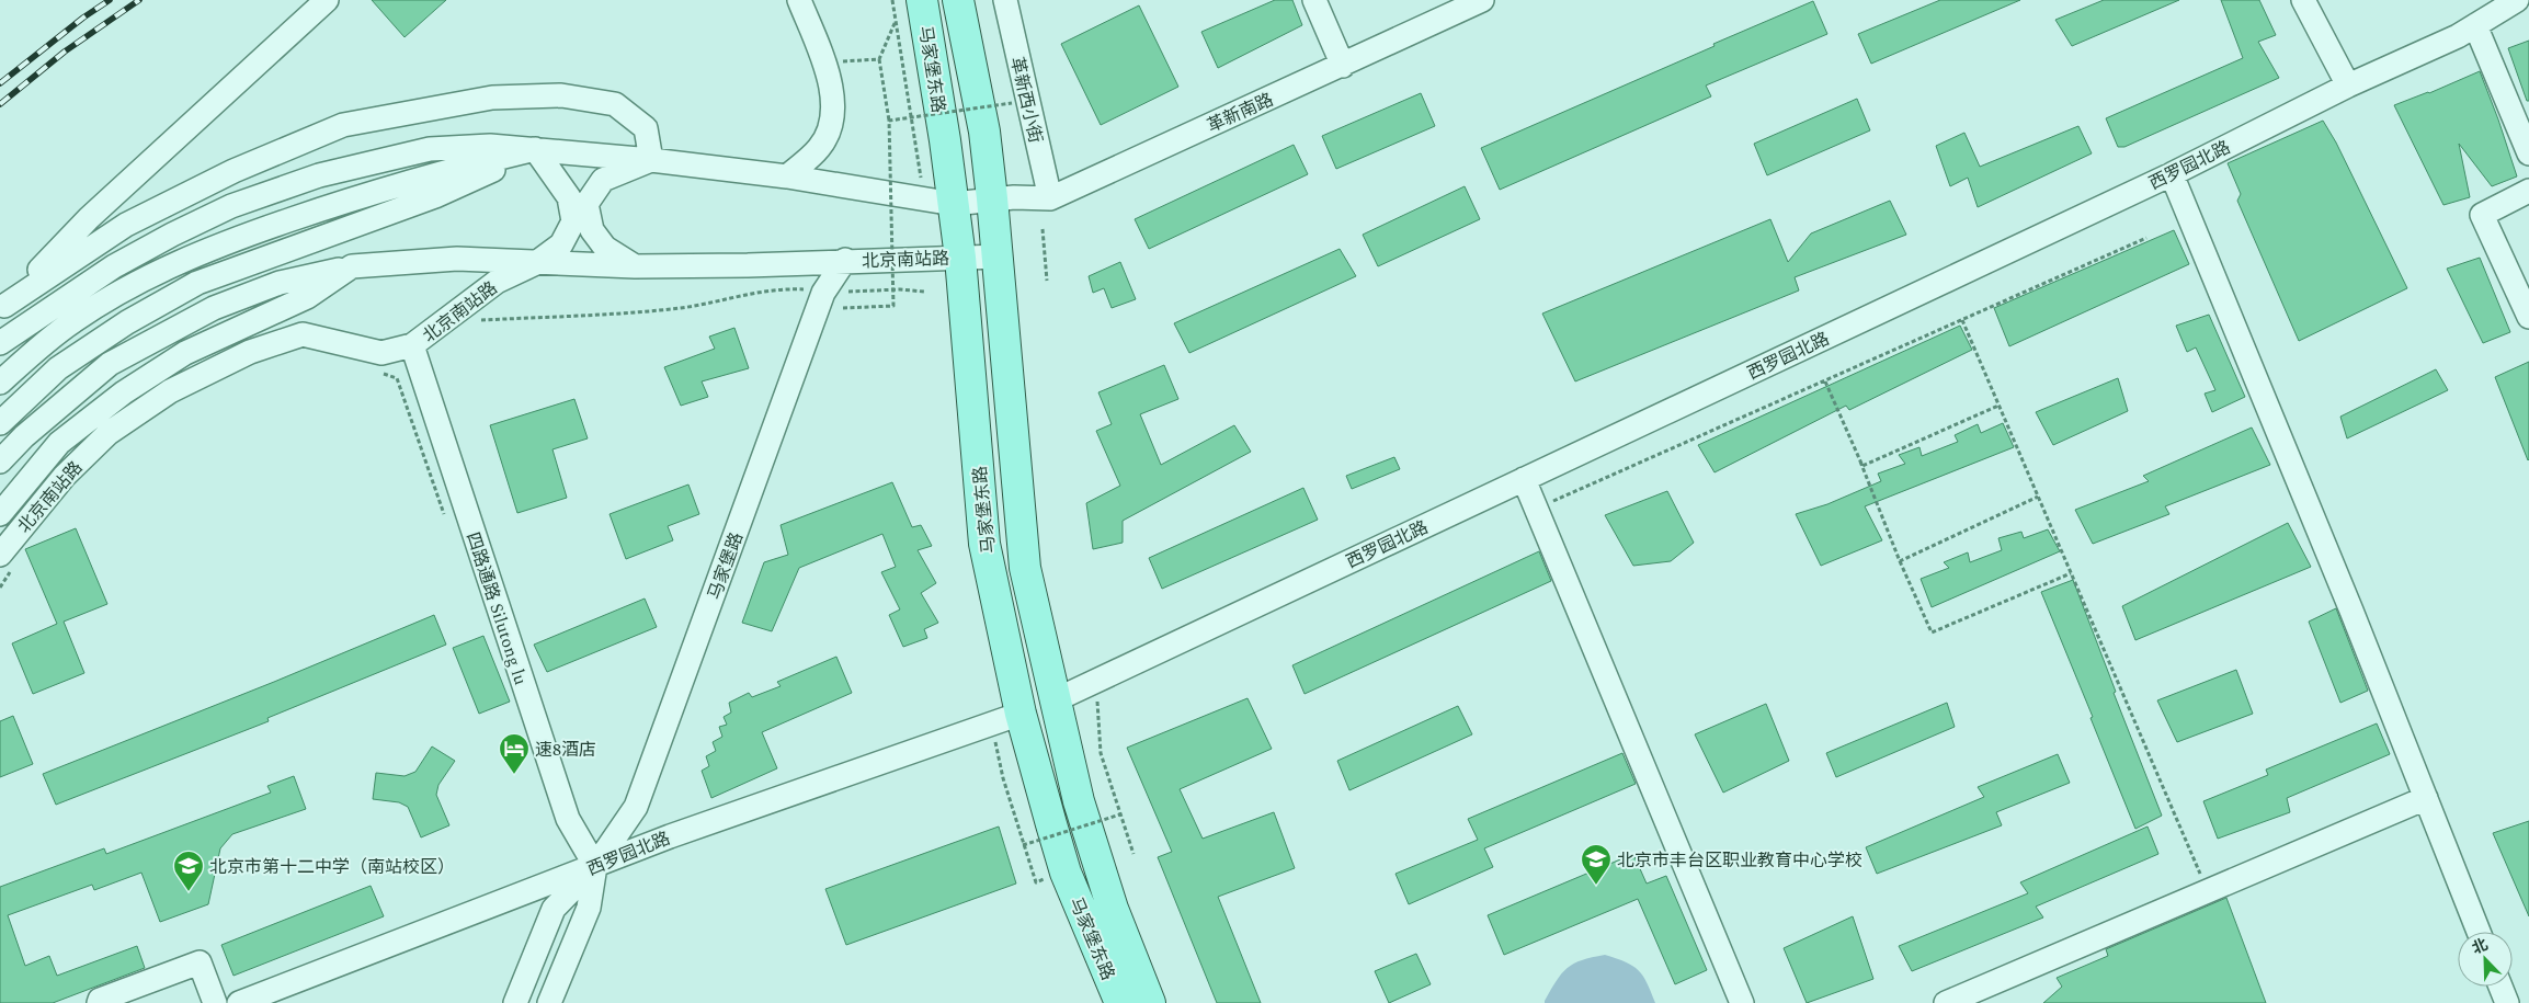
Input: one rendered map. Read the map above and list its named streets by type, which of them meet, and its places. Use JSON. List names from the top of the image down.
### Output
{
  "streets": {
    "main road": ["马家堡东路"],
    "street": [
      "革新西小街",
      "革新南路",
      "西罗园北路",
      "北京南站路",
      "马家堡路",
      "四路通路 Silutong lu"
    ]
  },
  "crossings": [
    ["马家堡东路", "革新南路"],
    ["马家堡东路", "西罗园北路"],
    ["马家堡东路", "北京南站路"],
    ["革新西小街", "革新南路"],
    ["西罗园北路", "马家堡路"],
    ["西罗园北路", "四路通路 Silutong lu"],
    ["北京南站路", "马家堡路"],
    ["北京南站路", "四路通路 Silutong lu"],
    ["马家堡路", "四路通路 Silutong lu"]
  ],
  "places": {
    "hotel": ["速8酒店"],
    "school or university": ["北京市丰台区职业教育中心学校", "北京市第十二中学（南站校区）"]
  },
  "north": "top left"
}
